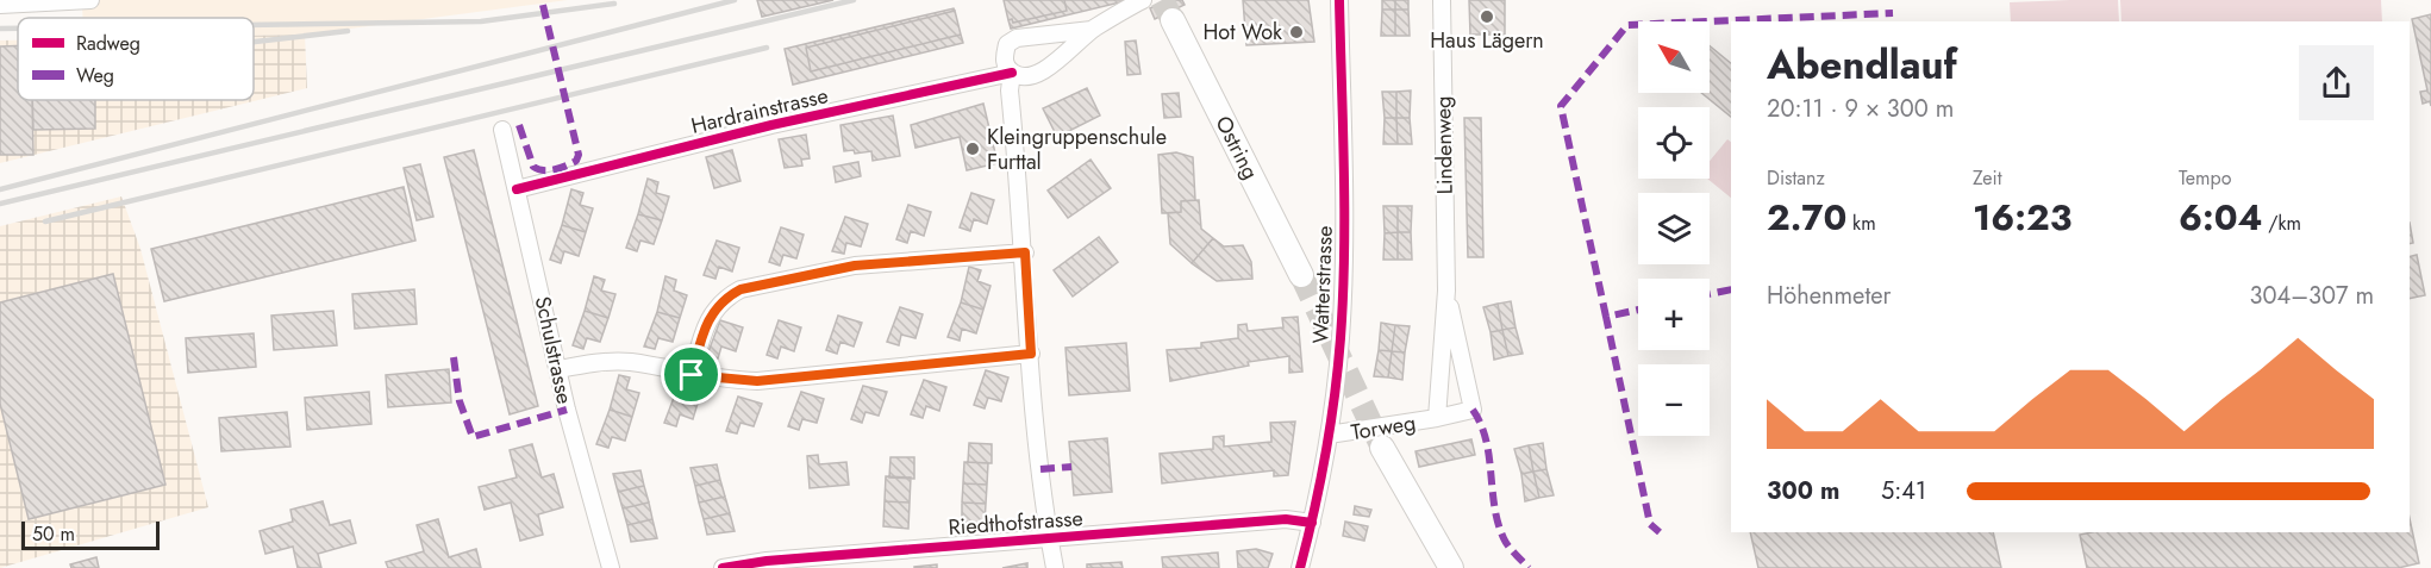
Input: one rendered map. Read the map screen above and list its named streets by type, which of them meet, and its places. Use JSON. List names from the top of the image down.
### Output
{
  "streets": {
    "main road": ["Ostring"],
    "street": [
      "Hardrainstrasse",
      "Lindenweg",
      "Watterstrasse",
      "Schulstrasse",
      "Torweg",
      "Riedthofstrasse"
    ]
  },
  "crossings": [
    ["Hardrainstrasse", "Schulstrasse"],
    ["Lindenweg", "Torweg"],
    ["Watterstrasse", "Torweg"],
    ["Watterstrasse", "Riedthofstrasse"]
  ],
  "places": ["Haus Lägern", "Hot Wok", "Kleingruppenschule Furttal"],
  "legend": ["Radweg", "Weg"],
  "scale_bar": "50 m",
  "north": "top left",
  "page": {
    "map_buttons": ["+", "−"],
    "heading": ["Abendlauf", "20:11 · 9 × 300 m"],
    "stats": [
      ["Distanz", "2.70 km"],
      ["Zeit", "16:23"],
      ["Tempo", "6:04 /km"]
    ],
    "chart": ["Höhenmeter", "304–307 m"],
    "list": [
      {
        "name": "300 m",
        "note": "5:41"
      }
    ],
    "scale": "50 m"
  }
}
